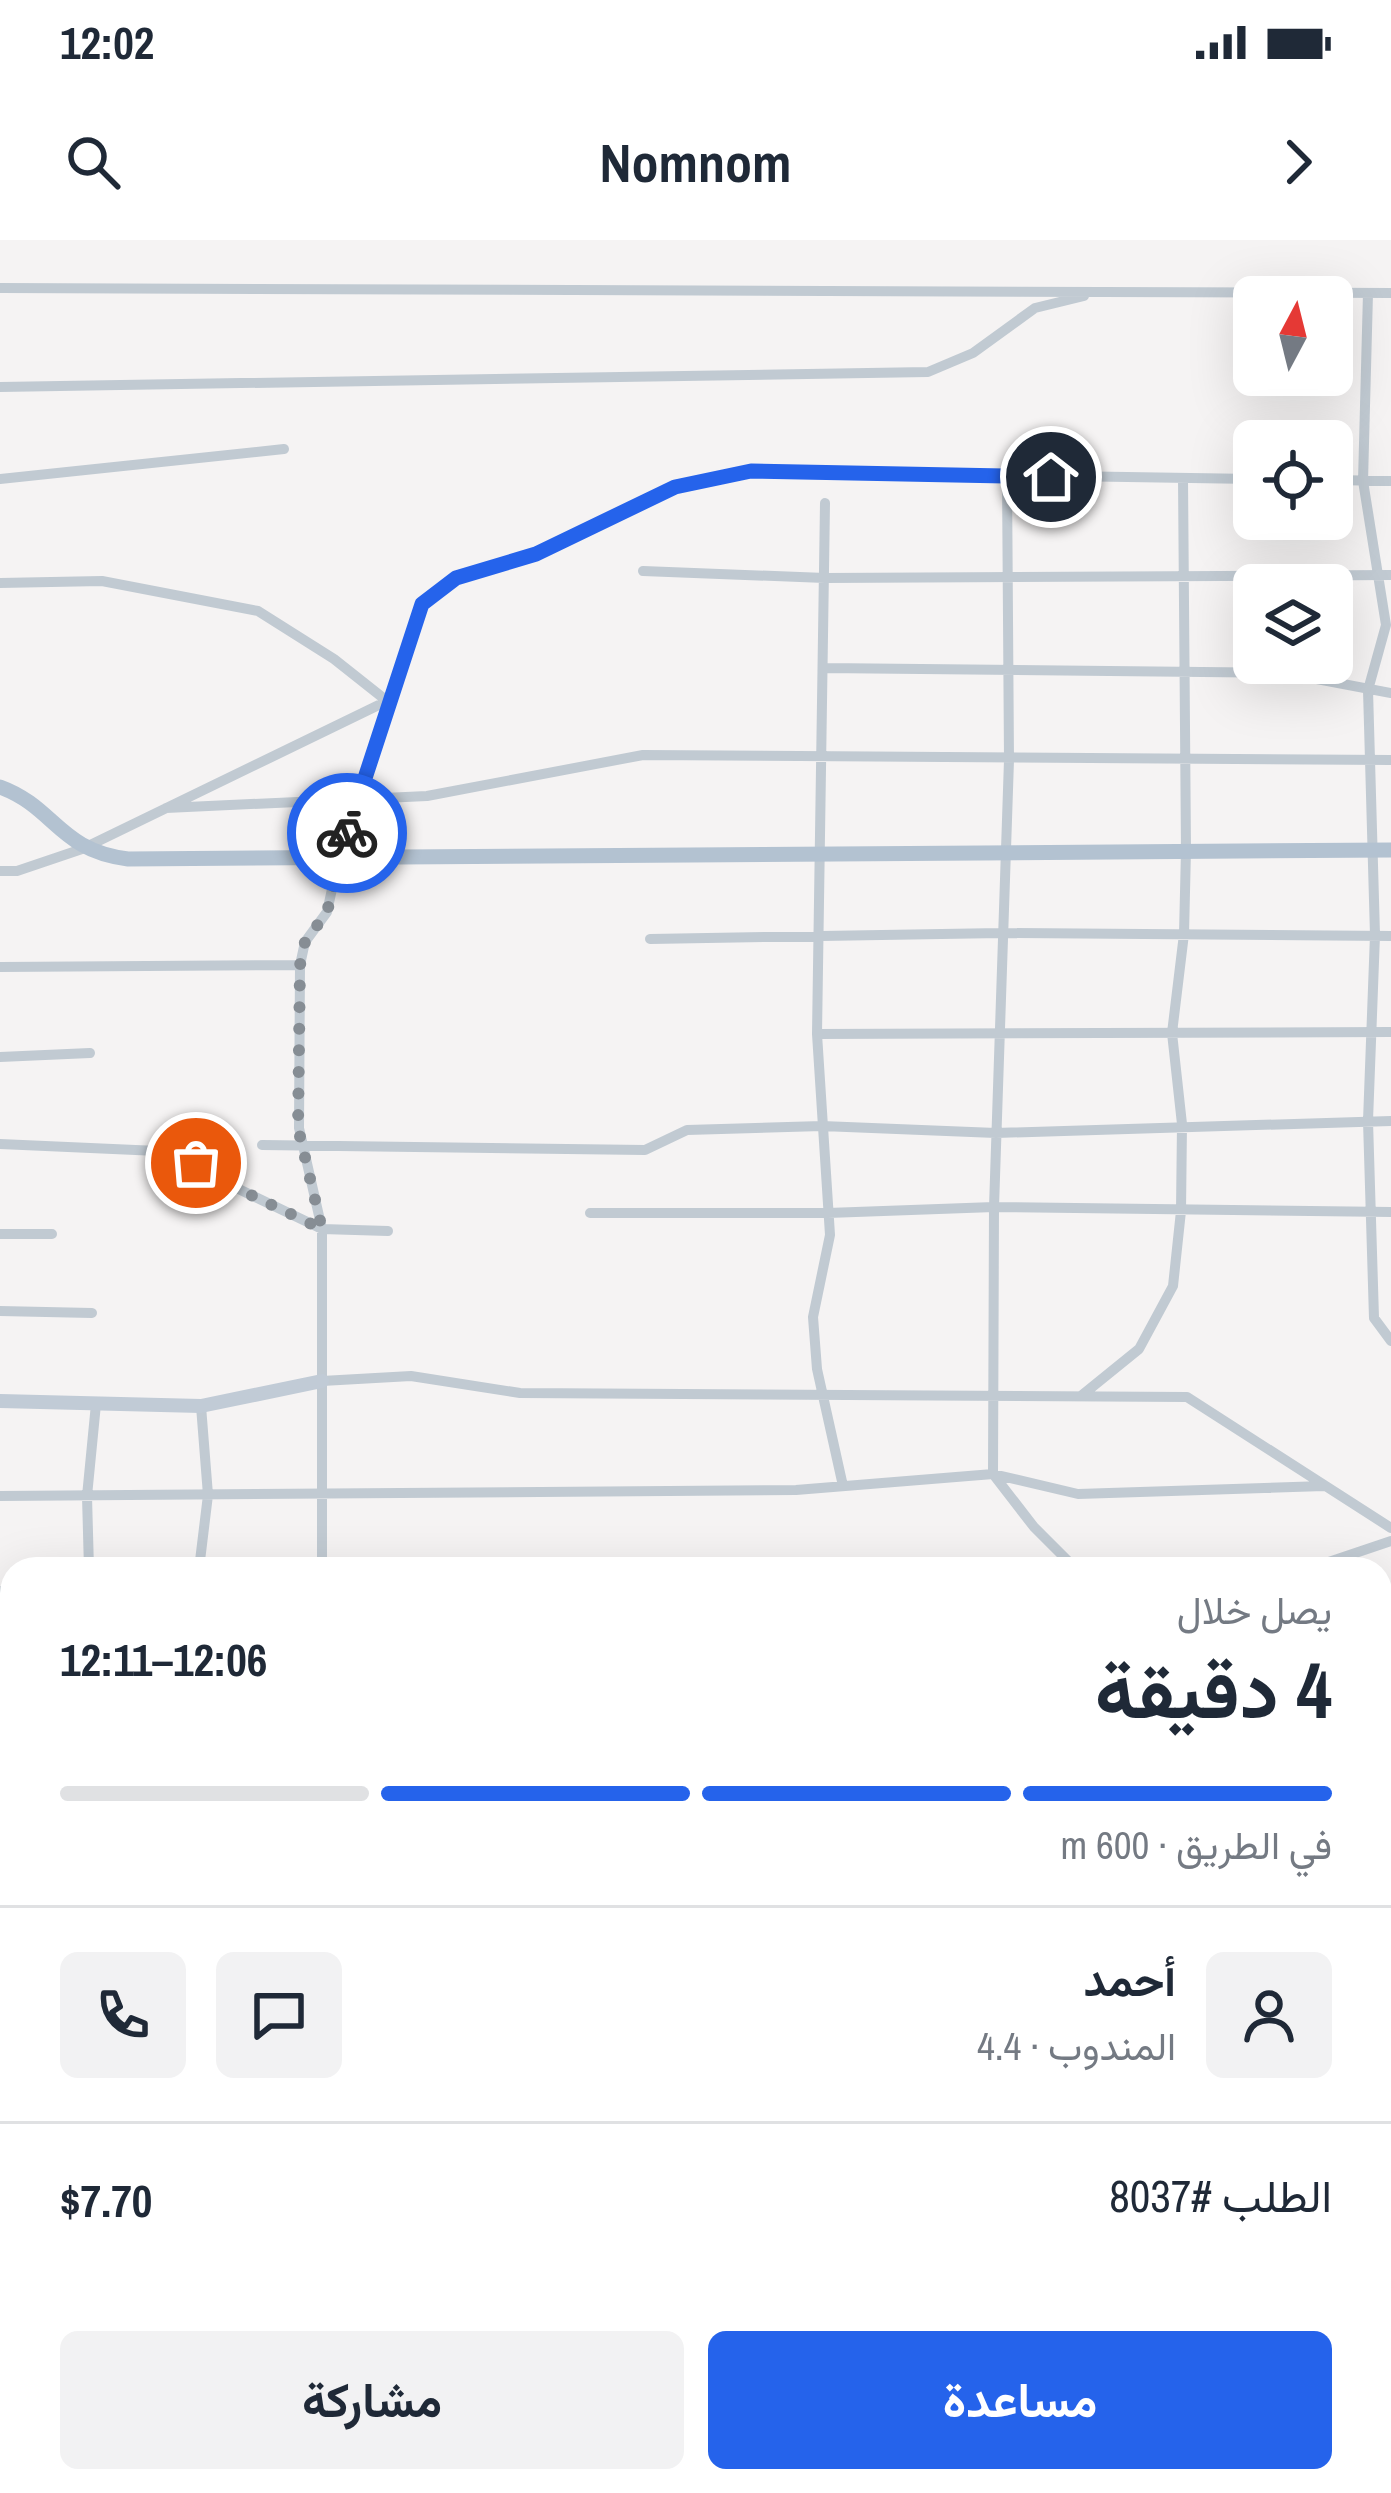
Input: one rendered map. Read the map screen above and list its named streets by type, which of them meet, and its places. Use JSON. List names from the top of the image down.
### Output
{
  "north": "top",
  "page": {
    "status": "12:02",
    "header": "Nomnom",
    "heading": ["4 دقيقة", "يصل خلال", "12:06–12:11"],
    "panel": [
      "أحمد",
      "المندوب · 4.4",
      "الطلب #8037",
      "$7.70"
    ],
    "bar": "في الطريق · 600 m",
    "buttons": ["مساعدة", "مشاركة"]
  }
}
